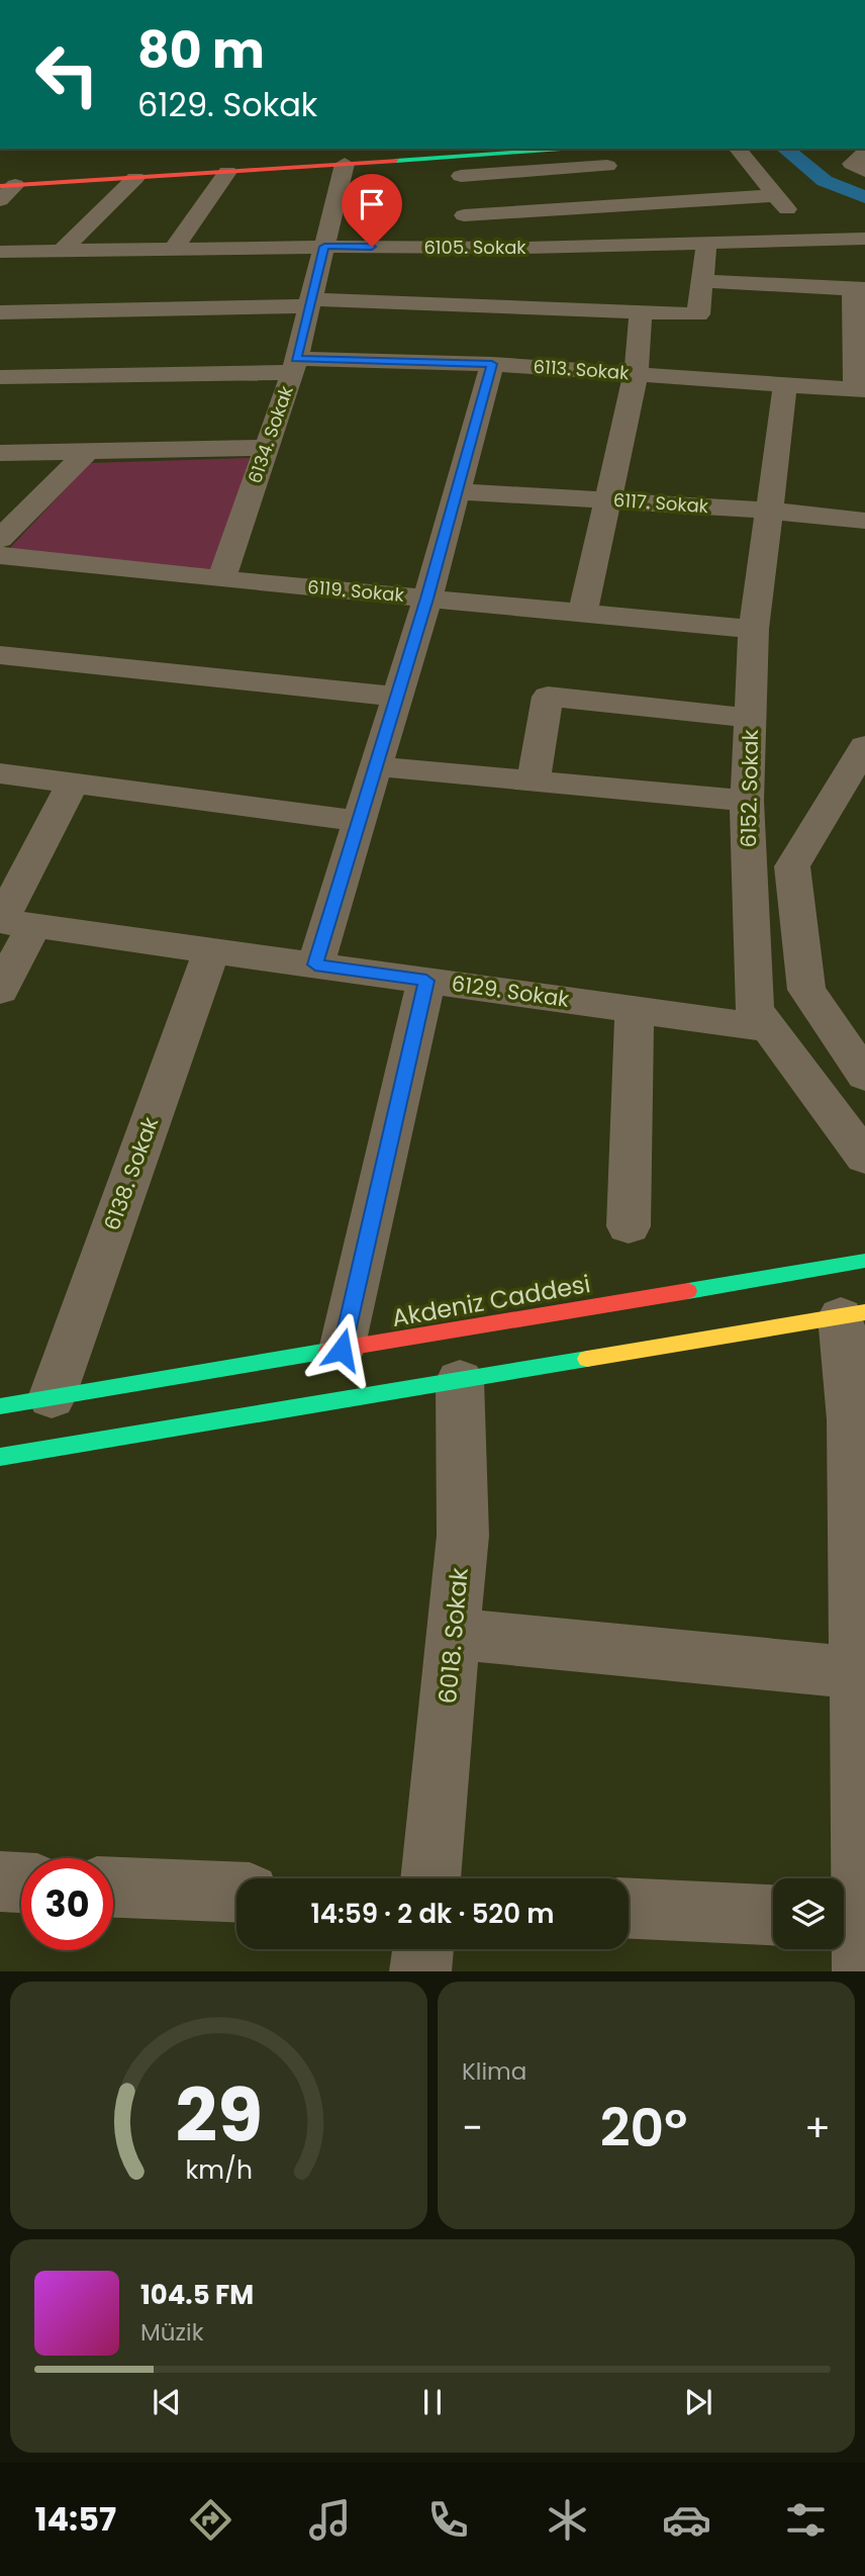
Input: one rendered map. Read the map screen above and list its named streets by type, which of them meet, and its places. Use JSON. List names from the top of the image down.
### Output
{
  "streets": {
    "street": [
      "6105. Sokak",
      "6113. Sokak",
      "6134. Sokak",
      "6117. Sokak",
      "6119. Sokak",
      "6152. Sokak",
      "6129. Sokak",
      "6138. Sokak",
      "Akdeniz Caddesi",
      "6018. Sokak"
    ]
  },
  "crossings": [
    ["6105. Sokak", "6134. Sokak"],
    ["6113. Sokak", "6134. Sokak"],
    ["6113. Sokak", "6152. Sokak"],
    ["6134. Sokak", "6119. Sokak"],
    ["6117. Sokak", "6152. Sokak"],
    ["6119. Sokak", "6152. Sokak"],
    ["6152. Sokak", "6129. Sokak"],
    ["6129. Sokak", "6138. Sokak"],
    ["6138. Sokak", "Akdeniz Caddesi"]
  ],
  "page": {
    "turn": ["80 m", "6129. Sokak"],
    "limit": "30",
    "trip": "14:59 · 2 dk · 520 m",
    "tile": "Klima",
    "heat": ["−", "20°", "+"],
    "song": ["104.5 FM", "Müzik"],
    "tabs": "14:57",
    "gauge": ["29", "km/h"]
  }
}
